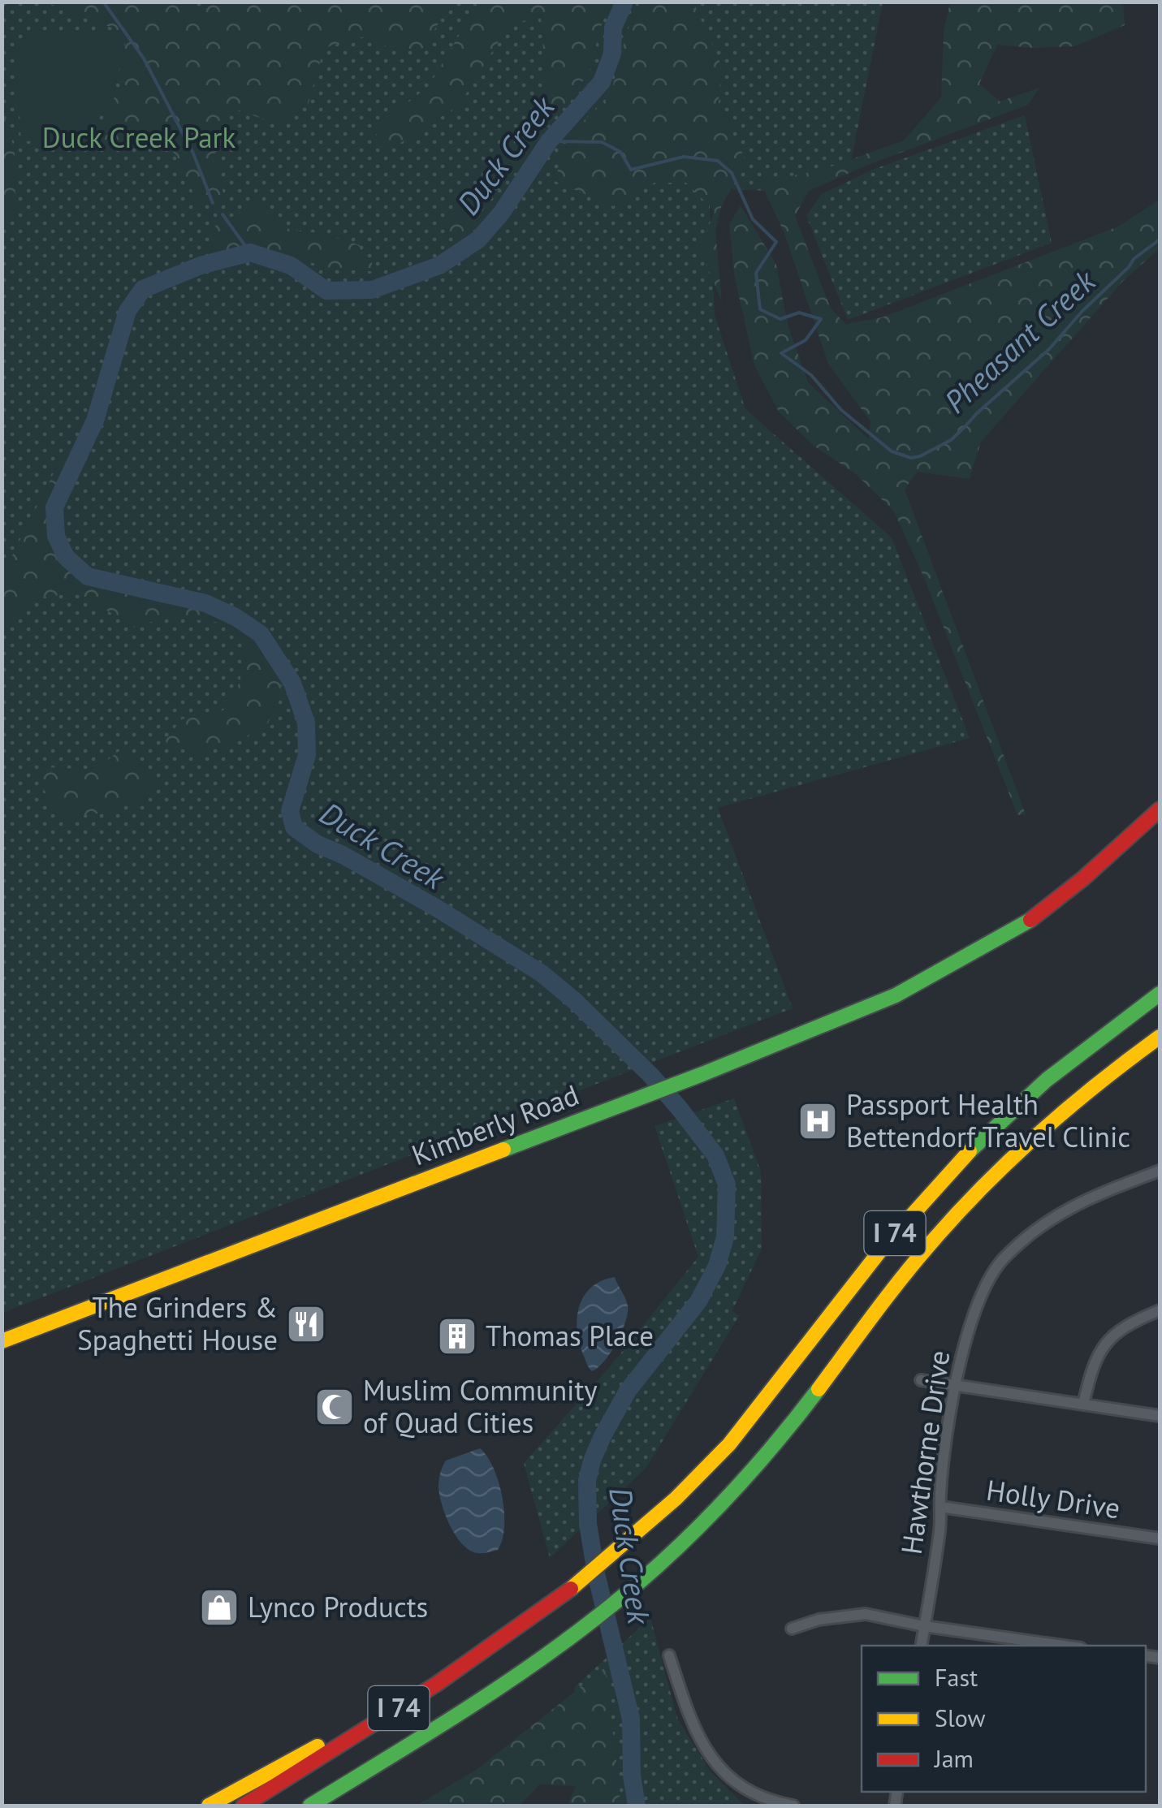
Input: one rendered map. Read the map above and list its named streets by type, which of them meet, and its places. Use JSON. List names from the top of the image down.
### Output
{
  "streets": {
    "main road": ["Kimberly Road", "I 74"],
    "street": ["Hawthorne Drive", "Holly Drive"]
  },
  "crossings": [
    ["Hawthorne Drive", "Holly Drive"]
  ],
  "water": ["Duck Creek", "Pheasant Creek"],
  "parks": ["Duck Creek Park"],
  "places": {
    "hospital": ["Passport Health Bettendorf Travel Clinic"],
    "restaurant": ["The Grinders & Spaghetti House"],
    "building": ["Thomas Place"],
    "mosque": ["Muslim Community of Quad Cities"],
    "shop": ["Lynco Products"]
  },
  "legend": ["Fast", "Slow", "Jam"]
}
